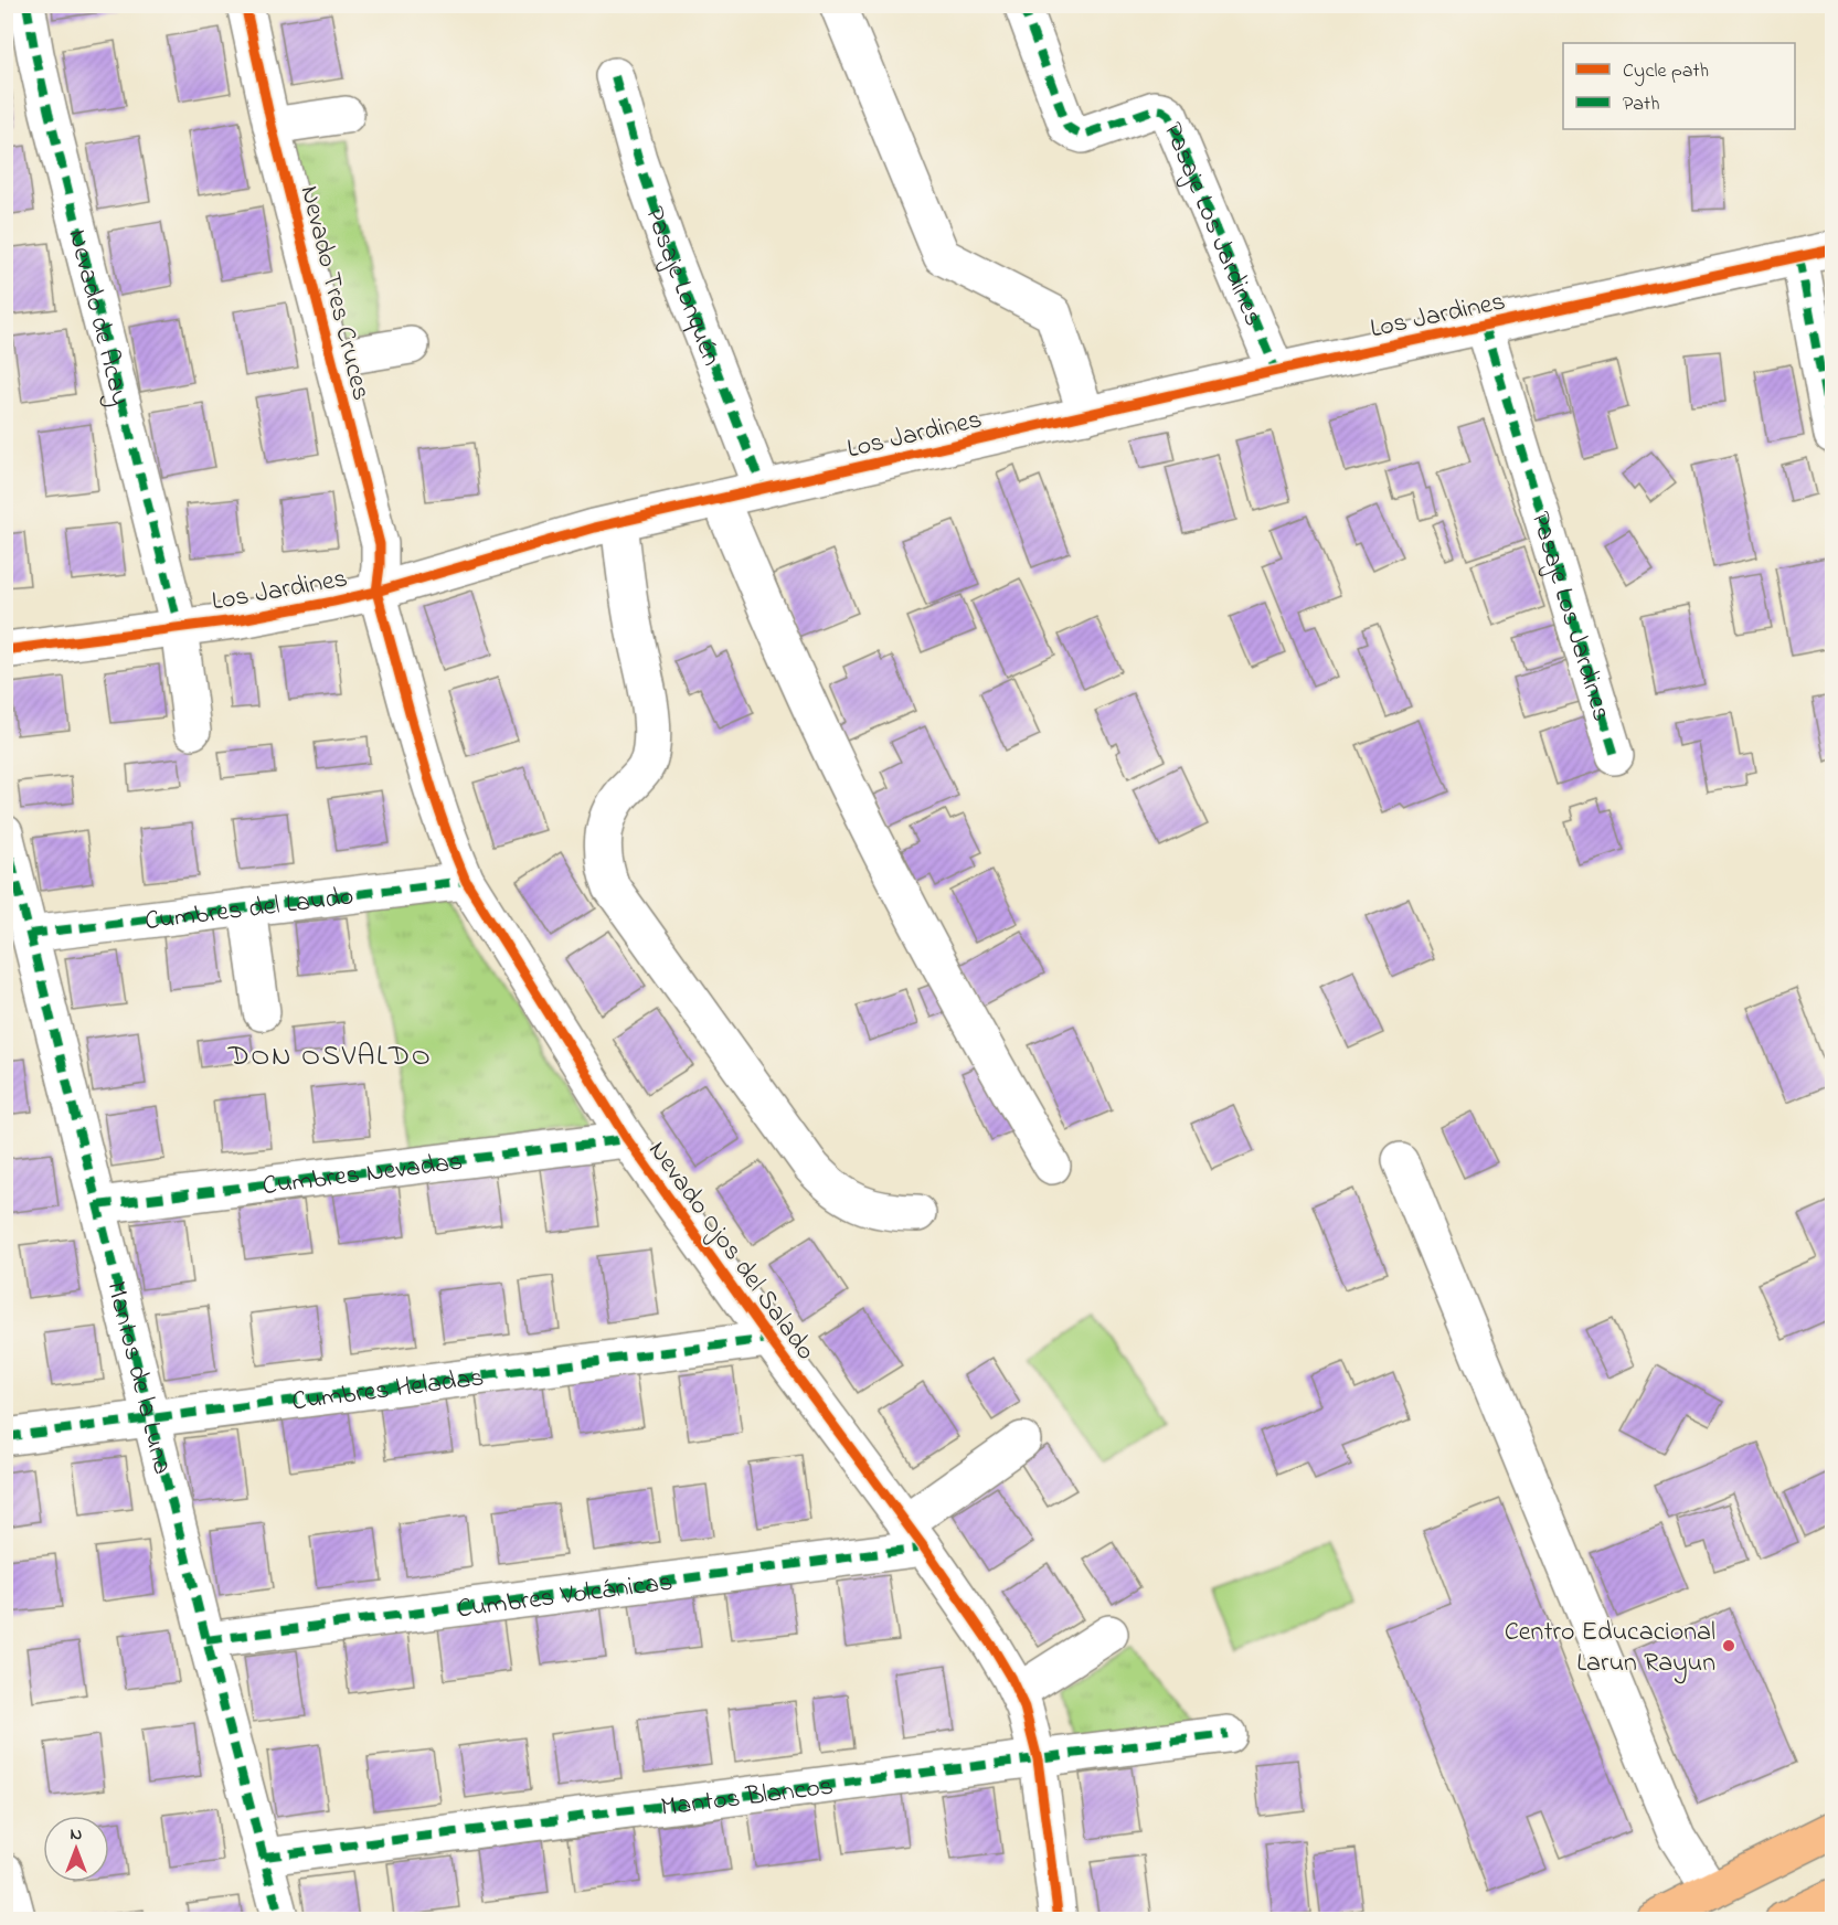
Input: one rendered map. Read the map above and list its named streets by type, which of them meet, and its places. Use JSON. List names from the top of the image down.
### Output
{
  "streets": {
    "street": [
      "Pasaje Los Jardines",
      "Pasaje Lonquén",
      "Nevado Tres Cruces",
      "Los Jardines",
      "Nevado de Acay",
      "Cumbres del Laudo",
      "Cumbres Nevadas",
      "Nevado Ojos del Salado",
      "Mantos de la Luna",
      "Cumbres Heladas",
      "Cumbres Volcánicas",
      "Mantos Blancos"
    ]
  },
  "crossings": [
    ["Pasaje Los Jardines", "Los Jardines"],
    ["Pasaje Lonquén", "Los Jardines"],
    ["Nevado Tres Cruces", "Los Jardines"],
    ["Nevado Tres Cruces", "Nevado Ojos del Salado"],
    ["Los Jardines", "Nevado de Acay"],
    ["Los Jardines", "Nevado Ojos del Salado"],
    ["Cumbres del Laudo", "Nevado Ojos del Salado"],
    ["Cumbres del Laudo", "Mantos de la Luna"],
    ["Cumbres Nevadas", "Nevado Ojos del Salado"],
    ["Cumbres Nevadas", "Mantos de la Luna"],
    ["Nevado Ojos del Salado", "Cumbres Heladas"],
    ["Nevado Ojos del Salado", "Cumbres Volcánicas"],
    ["Nevado Ojos del Salado", "Mantos Blancos"],
    ["Mantos de la Luna", "Cumbres Heladas"],
    ["Mantos de la Luna", "Cumbres Volcánicas"],
    ["Mantos de la Luna", "Mantos Blancos"]
  ],
  "districts": ["DON OSVALDO"],
  "places": ["Centro Educacional Larun Rayun"],
  "legend": ["Cycle path", "Path"],
  "north": "top"
}
